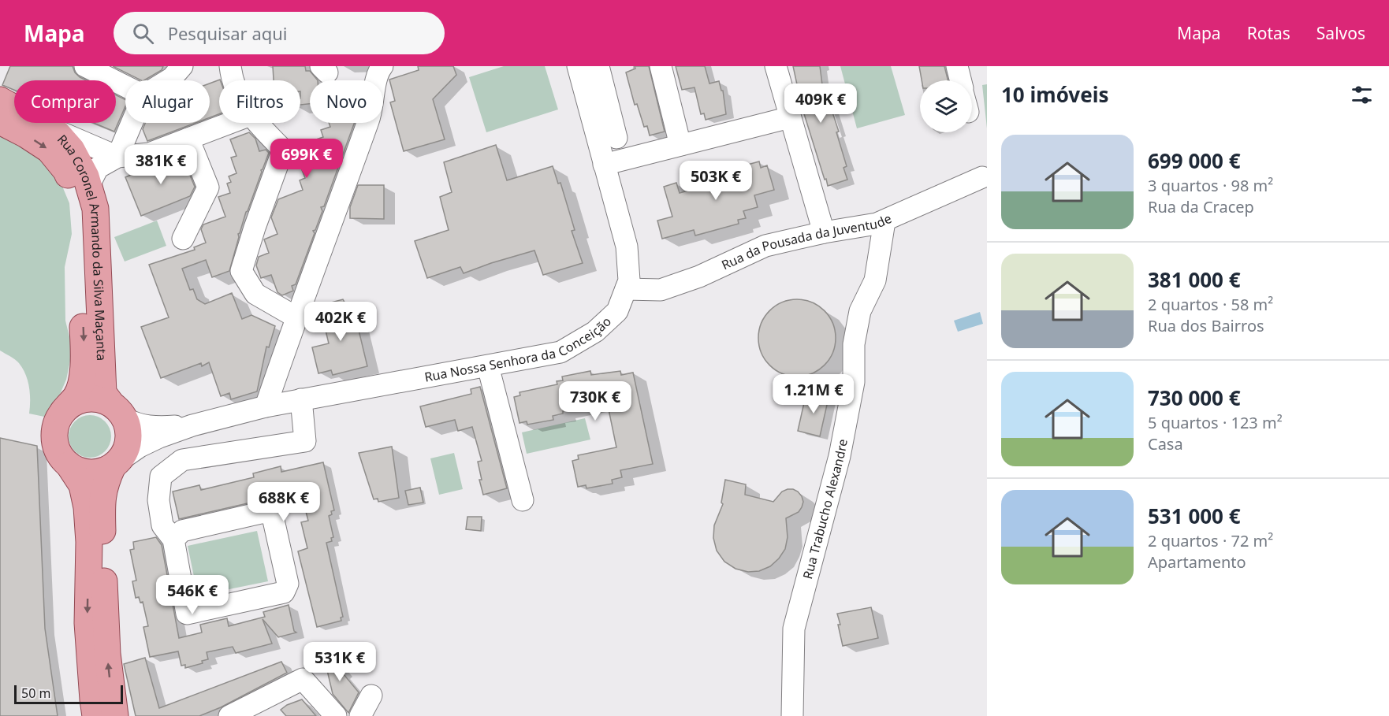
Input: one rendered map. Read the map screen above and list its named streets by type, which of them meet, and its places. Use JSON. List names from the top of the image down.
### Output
{
  "streets": {
    "main road": ["Rua Coronel Armando da Silva Maçanta"],
    "street": ["Rua da Pousada da Juventude", "Rua Nossa Senhora da Conceição", "Rua Trabucho Alexandre"]
  },
  "crossings": [
    ["Rua da Pousada da Juventude", "Rua Nossa Senhora da Conceição"],
    ["Rua da Pousada da Juventude", "Rua Trabucho Alexandre"]
  ],
  "scale_bar": "50 m",
  "page": {
    "header": "Mapa",
    "search": "Pesquisar aqui",
    "nav": ["Mapa", "Rotas", "Salvos"],
    "heading": "10 imóveis",
    "chip": [
      "Comprar",
      "Alugar",
      "Filtros",
      "Novo"
    ],
    "price": [
      "409K €",
      "699K €",
      "381K €",
      "503K €",
      "402K €",
      "1.21M €",
      "730K €",
      "688K €",
      "546K €",
      "531K €"
    ],
    "list": [
      {
        "name": "699 000 €",
        "note": "3 quartos · 98 m² · Rua da Cracep"
      },
      {
        "name": "381 000 €",
        "note": "2 quartos · 58 m² · Rua dos Bairros"
      },
      {
        "name": "730 000 €",
        "note": "5 quartos · 123 m² · Casa"
      },
      {
        "name": "531 000 €",
        "note": "2 quartos · 72 m² · Apartamento"
      }
    ],
    "scale": "50 m"
  }
}
